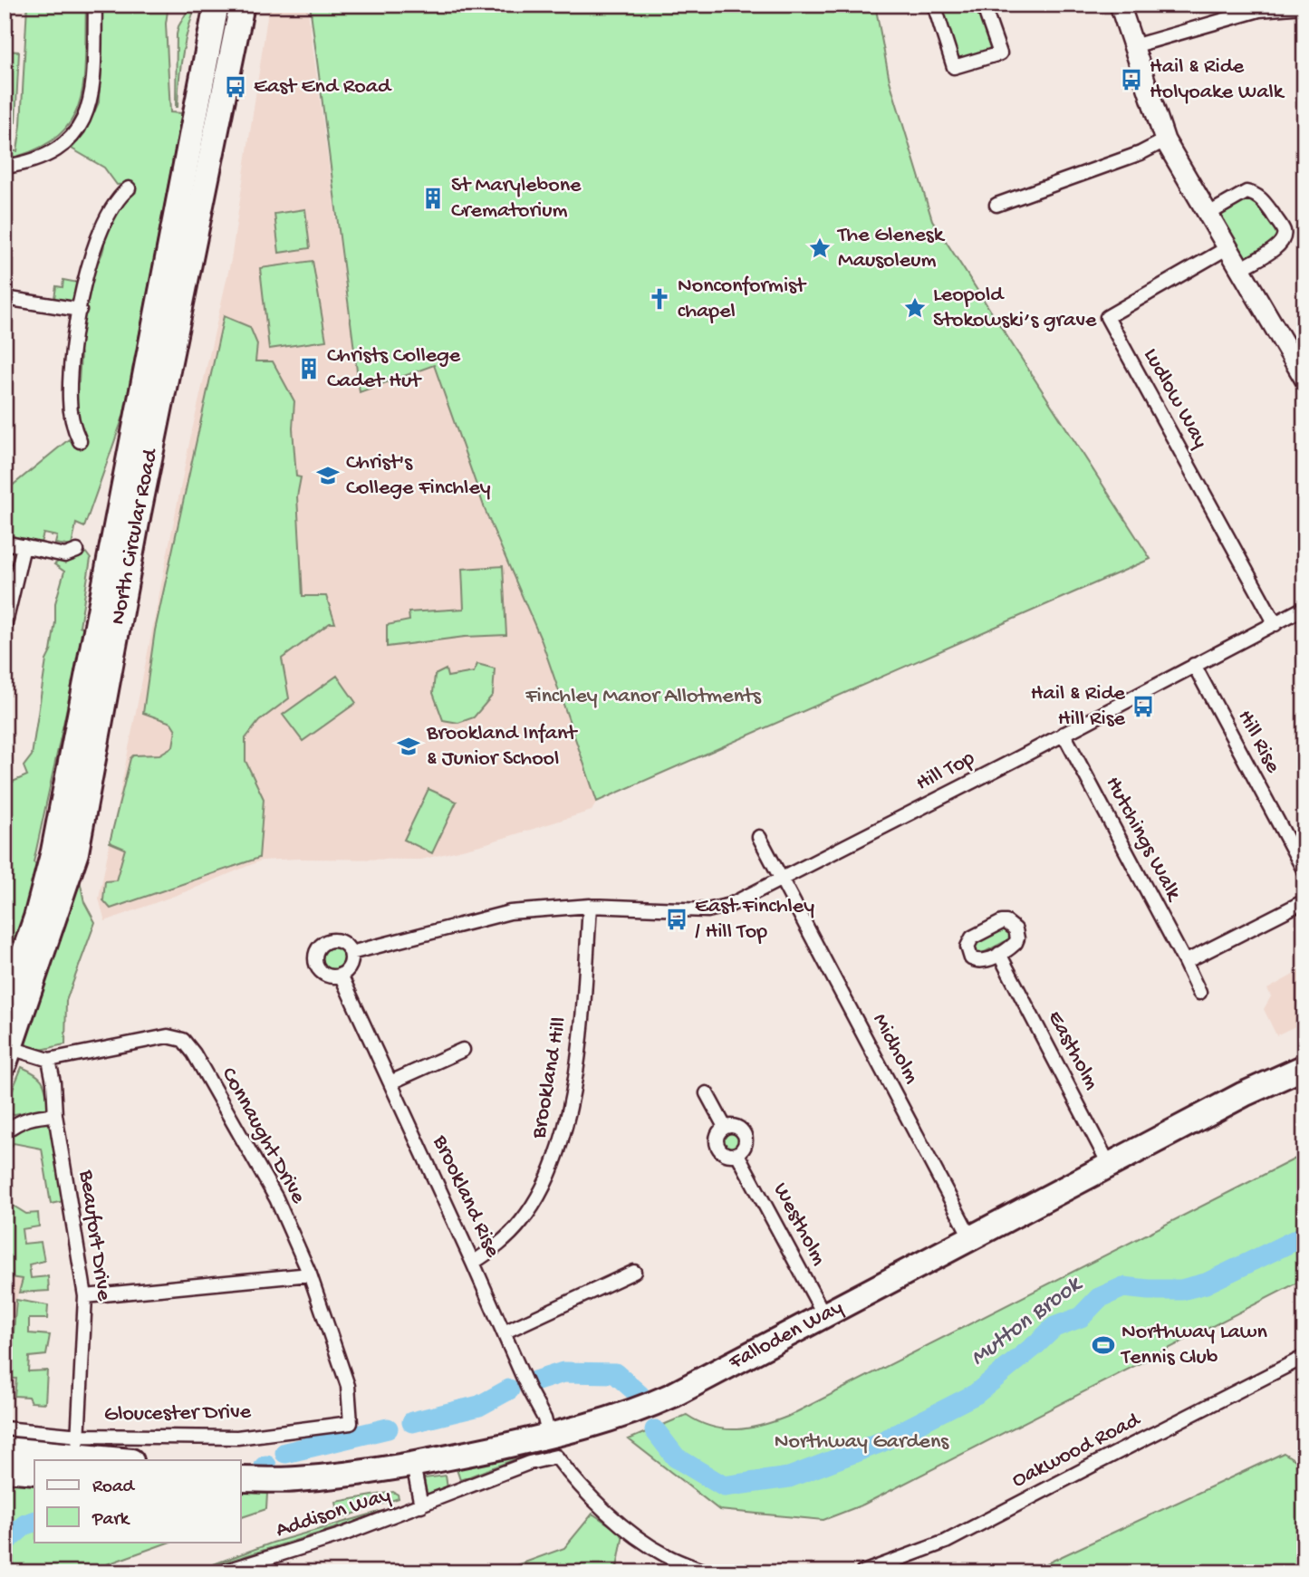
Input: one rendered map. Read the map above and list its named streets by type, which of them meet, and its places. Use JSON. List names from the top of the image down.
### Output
{
  "streets": {
    "highway": ["North Circular Road", "Falloden Way"],
    "street": [
      "Ludlow Way",
      "Hill Rise",
      "Hill Top",
      "Hutchings Walk",
      "Midholm",
      "Eastholm",
      "Brookland Hill",
      "Connaught Drive",
      "Brookland Rise",
      "Westholm",
      "Beaufort Drive",
      "Gloucester Drive",
      "Oakwood Road",
      "Addison Way"
    ]
  },
  "crossings": [
    ["Ludlow Way", "Hill Top"],
    ["North Circular Road", "Connaught Drive"],
    ["Hill Rise", "Hill Top"],
    ["Hill Top", "Hutchings Walk"],
    ["Hill Top", "Midholm"],
    ["Hill Top", "Brookland Hill"],
    ["Midholm", "Falloden Way"],
    ["Eastholm", "Falloden Way"],
    ["Brookland Hill", "Brookland Rise"],
    ["Connaught Drive", "Beaufort Drive"],
    ["Connaught Drive", "Gloucester Drive"],
    ["Brookland Rise", "Falloden Way"],
    ["Brookland Rise", "Addison Way"],
    ["Westholm", "Falloden Way"],
    ["Beaufort Drive", "Gloucester Drive"],
    ["Falloden Way", "Addison Way"]
  ],
  "water": ["Mutton Brook"],
  "parks": ["Finchley Manor Allotments", "Northway Gardens"],
  "places": {
    "bus stop": [
      "Hail & Ride Holyoake Walk",
      "East End Road",
      "Hail & Ride Hill Rise",
      "East Finchley / Hill Top"
    ],
    "building": ["St Marylebone Crematorium", "Christs College Cadet Hut"],
    "place": ["The Glenesk Mausoleum", "Leopold Stokowski’s grave"],
    "church": ["Nonconformist chapel"],
    "school or university": ["Christ's College Finchley", "Brookland Infant & Junior School"],
    "sports": ["Northway Lawn Tennis Club"]
  },
  "legend": ["Road", "Park"]
}
